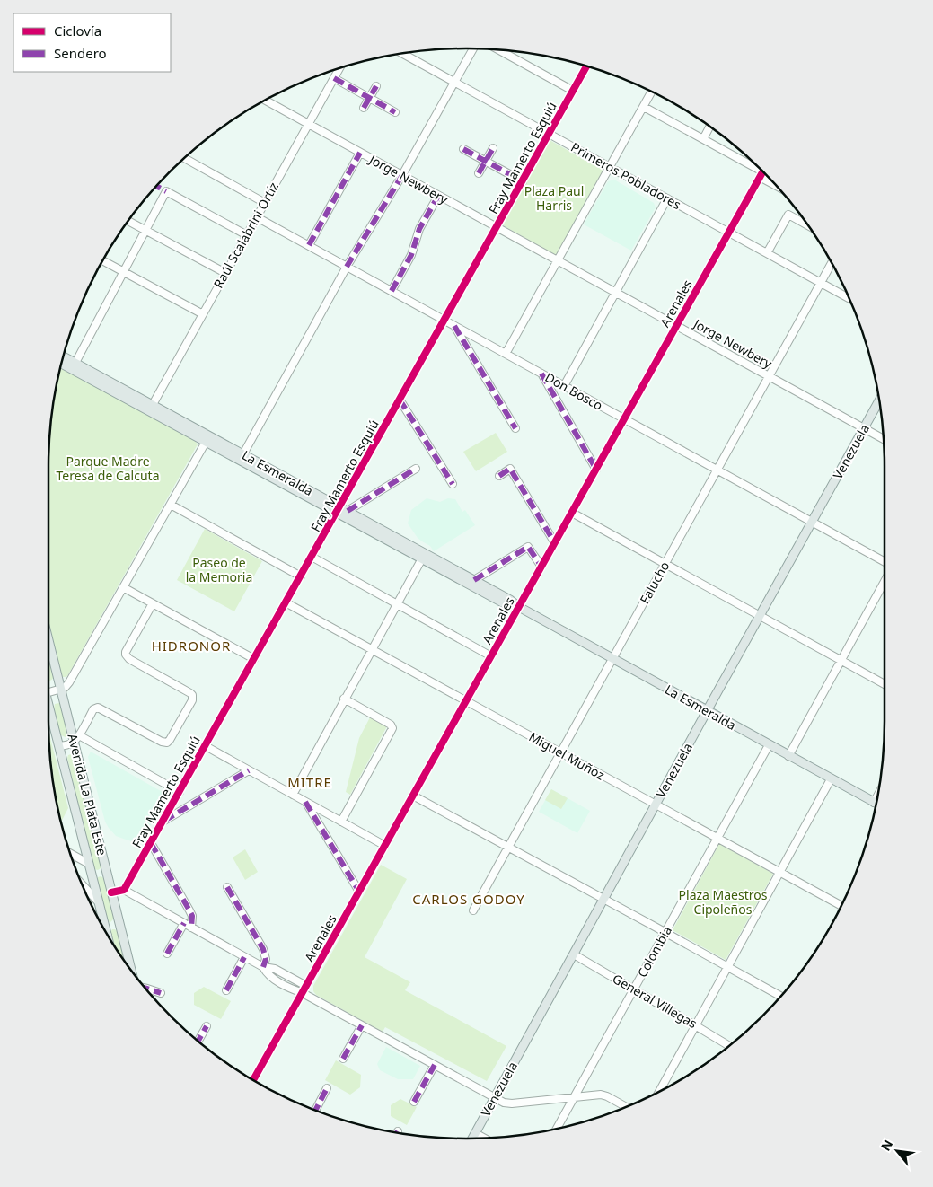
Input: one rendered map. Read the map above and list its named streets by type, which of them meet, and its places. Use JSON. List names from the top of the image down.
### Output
{
  "streets": {
    "main road": ["Venezuela", "La Esmeralda", "Avenida La Plata Este"],
    "street": [
      "Fray Mamerto Esquiú",
      "Primeros Pobladores",
      "Jorge Newbery",
      "Raúl Scalabrini Ortíz",
      "Arenales",
      "Don Bosco",
      "Falucho",
      "Miguel Muñoz",
      "Colombia",
      "General Villegas"
    ]
  },
  "crossings": [
    ["Fray Mamerto Esquiú", "Primeros Pobladores"],
    ["Fray Mamerto Esquiú", "Jorge Newbery"],
    ["Fray Mamerto Esquiú", "Don Bosco"],
    ["Fray Mamerto Esquiú", "La Esmeralda"],
    ["Fray Mamerto Esquiú", "Miguel Muñoz"],
    ["Primeros Pobladores", "Arenales"],
    ["Primeros Pobladores", "Falucho"],
    ["Jorge Newbery", "Raúl Scalabrini Ortíz"],
    ["Jorge Newbery", "Arenales"],
    ["Jorge Newbery", "Venezuela"],
    ["Jorge Newbery", "Falucho"],
    ["Raúl Scalabrini Ortíz", "Don Bosco"],
    ["Raúl Scalabrini Ortíz", "La Esmeralda"],
    ["Arenales", "Don Bosco"],
    ["Arenales", "La Esmeralda"],
    ["Arenales", "Miguel Muñoz"],
    ["Don Bosco", "Venezuela"],
    ["Don Bosco", "Falucho"],
    ["Venezuela", "La Esmeralda"],
    ["Venezuela", "Miguel Muñoz"],
    ["Venezuela", "General Villegas"],
    ["La Esmeralda", "Falucho"],
    ["La Esmeralda", "Colombia"],
    ["Falucho", "Miguel Muñoz"],
    ["Miguel Muñoz", "Colombia"],
    ["Colombia", "General Villegas"]
  ],
  "districts": ["HIDRONOR", "MITRE", "CARLOS GODOY"],
  "parks": [
    "Plaza Paul Harris",
    "Parque Madre Teresa de Calcuta",
    "Paseo de la Memoria",
    "Plaza Maestros Cipoleños"
  ],
  "legend": ["Ciclovía", "Sendero"],
  "north": "top left"
}
